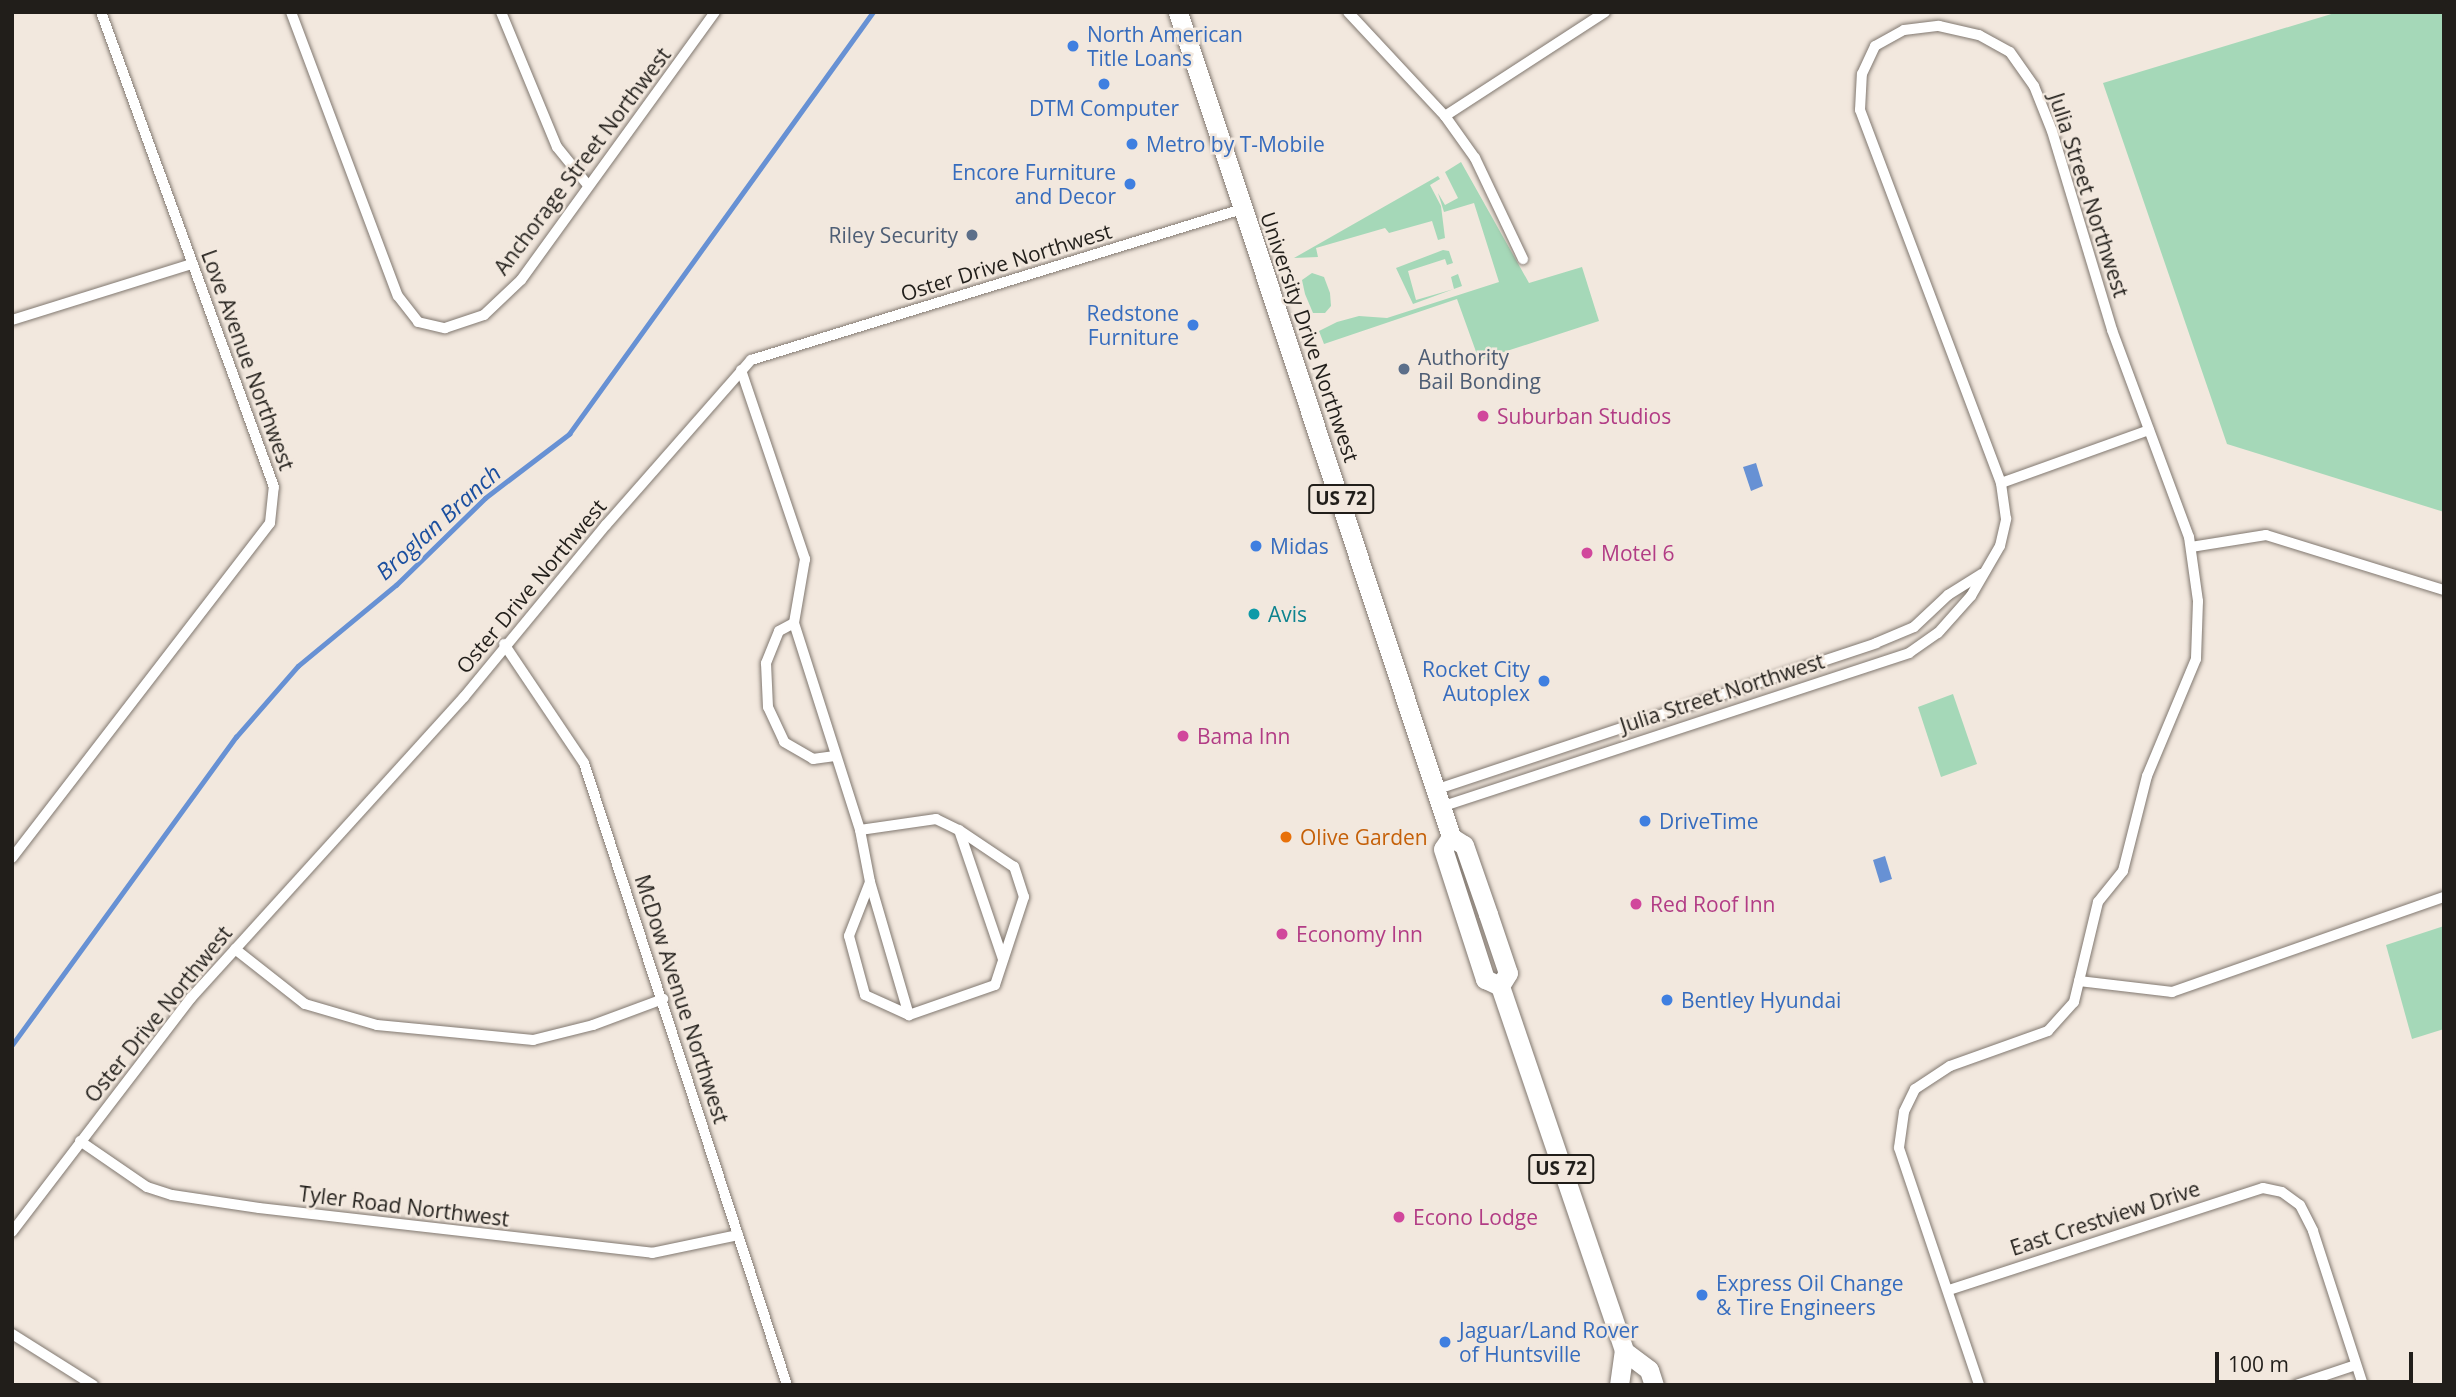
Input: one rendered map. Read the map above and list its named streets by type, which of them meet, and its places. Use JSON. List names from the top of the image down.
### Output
{
  "streets": {
    "highway": ["University Drive Northwest", "US 72"],
    "street": [
      "Anchorage Street Northwest",
      "Julia Street Northwest",
      "Oster Drive Northwest",
      "Love Avenue Northwest",
      "McDow Avenue Northwest",
      "Tyler Road Northwest",
      "East Crestview Drive"
    ]
  },
  "crossings": [
    ["Julia Street Northwest", "University Drive Northwest"],
    ["Julia Street Northwest", "East Crestview Drive"],
    ["Oster Drive Northwest", "University Drive Northwest"],
    ["Oster Drive Northwest", "McDow Avenue Northwest"],
    ["Oster Drive Northwest", "Tyler Road Northwest"],
    ["McDow Avenue Northwest", "Tyler Road Northwest"]
  ],
  "water": ["Broglan Branch"],
  "places": [
    "North American Title Loans",
    "DTM Computer",
    "Metro by T-Mobile",
    "Encore Furniture and Decor",
    "Riley Security",
    "Redstone Furniture",
    "Authority Bail Bonding",
    "Suburban Studios",
    "Midas",
    "Motel 6",
    "Avis",
    "Rocket City Autoplex",
    "Bama Inn",
    "DriveTime",
    "Olive Garden",
    "Red Roof Inn",
    "Economy Inn",
    "Bentley Hyundai",
    "Econo Lodge",
    "Express Oil Change & Tire Engineers",
    "Jaguar/Land Rover of Huntsville"
  ],
  "scale_bar": "100 m"
}
